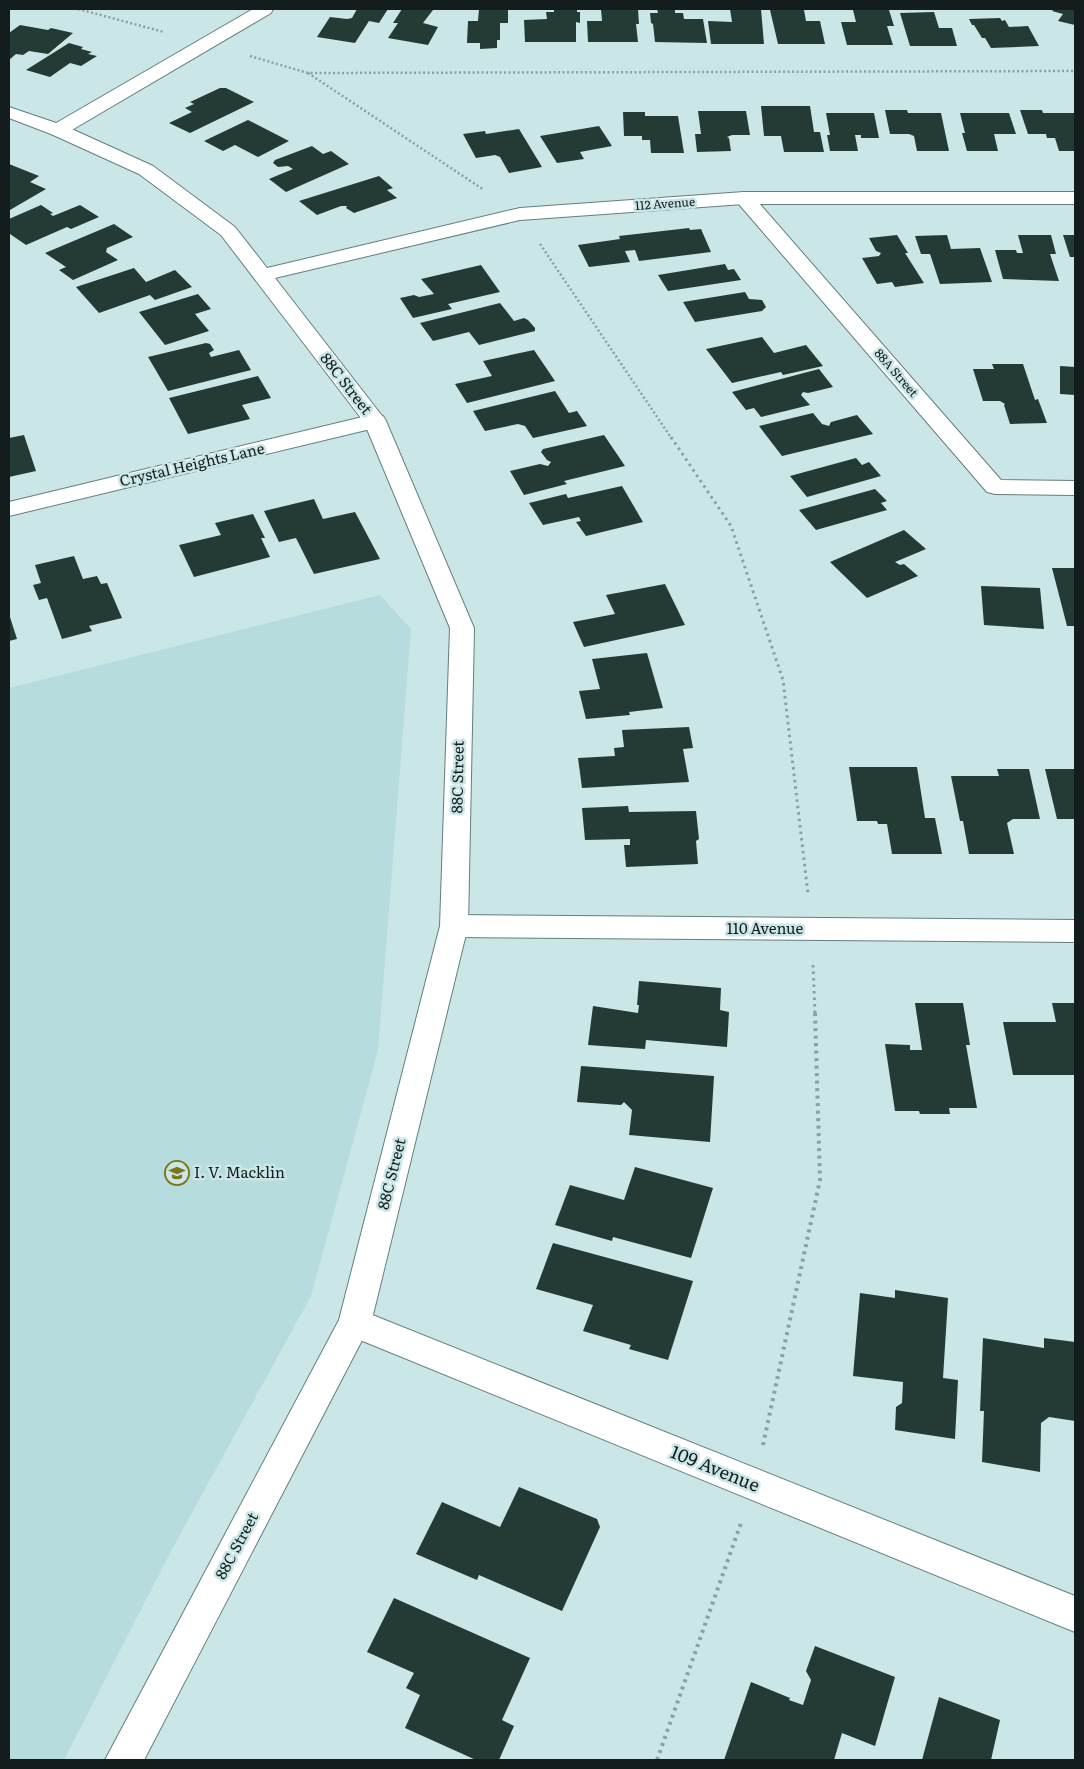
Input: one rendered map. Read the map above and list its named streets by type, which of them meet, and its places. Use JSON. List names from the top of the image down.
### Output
{
  "streets": {
    "street": [
      "112 Avenue",
      "88A Street",
      "88C Street",
      "Crystal Heights Lane",
      "110 Avenue",
      "109 Avenue"
    ]
  },
  "crossings": [
    ["112 Avenue", "88A Street"],
    ["112 Avenue", "88C Street"],
    ["88C Street", "Crystal Heights Lane"],
    ["88C Street", "110 Avenue"],
    ["88C Street", "109 Avenue"]
  ],
  "places": {
    "school or university": ["I. V. Macklin"]
  }
}
